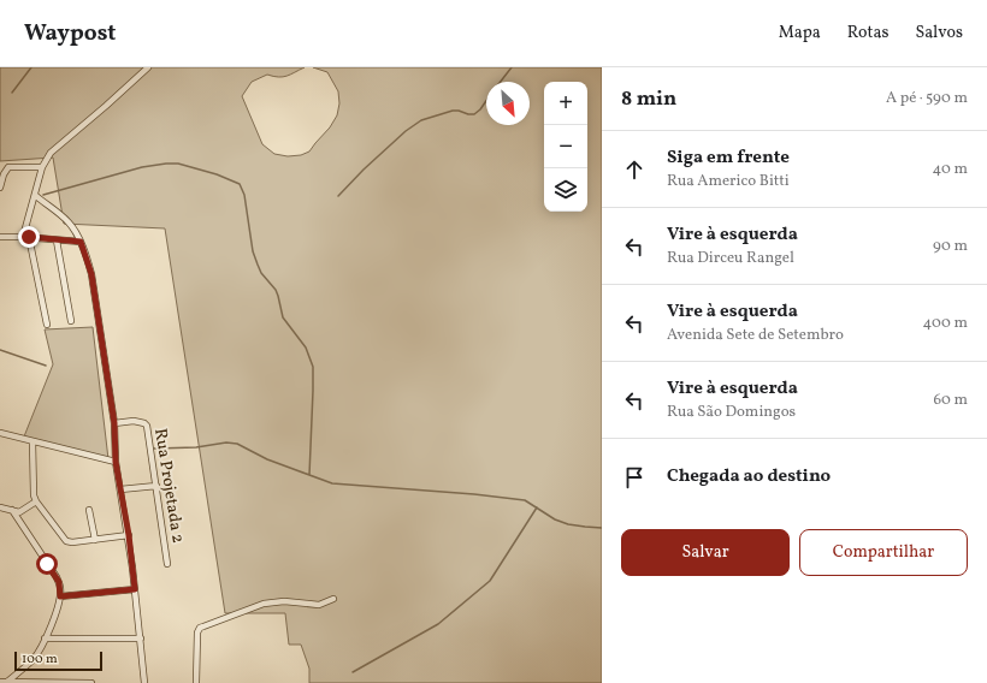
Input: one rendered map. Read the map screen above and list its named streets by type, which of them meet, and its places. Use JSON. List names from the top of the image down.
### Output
{
  "streets": {
    "street": ["Rua Projetada 2"]
  },
  "scale_bar": "100 m",
  "north": "bottom right",
  "page": {
    "header": "Waypost",
    "nav": ["Mapa", "Rotas", "Salvos"],
    "heading": ["8 min", "A pé · 590 m"],
    "map_buttons": ["+", "−"],
    "list": [
      ["Siga em frente", "Rua Americo Bitti", "40 m"],
      ["Vire à esquerda", "Rua Dirceu Rangel", "90 m"],
      ["Vire à esquerda", "Avenida Sete de Setembro", "400 m"],
      ["Vire à esquerda", "Rua São Domingos", "60 m"],
      "Chegada ao destino"
    ],
    "buttons": ["Salvar", "Compartilhar"],
    "scale": "100 m"
  }
}
